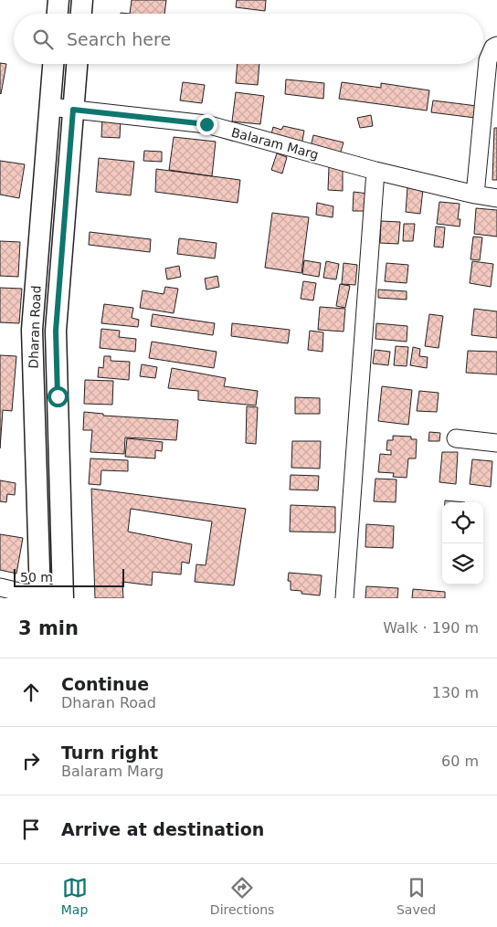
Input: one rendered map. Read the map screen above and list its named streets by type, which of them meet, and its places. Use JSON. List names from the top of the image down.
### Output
{
  "streets": {
    "main road": ["Dharan Road"],
    "street": ["Balaram Marg"]
  },
  "crossings": [
    ["Balaram Marg", "Dharan Road"]
  ],
  "scale_bar": "50 m",
  "page": {
    "search": "Search here",
    "scale": "50 m",
    "heading": ["3 min", "Walk · 190 m"],
    "list": [
      ["Continue", "Dharan Road", "130 m"],
      ["Turn right", "Balaram Marg", "60 m"],
      "Arrive at destination"
    ],
    "nav": ["Map", "Directions", "Saved"]
  }
}
